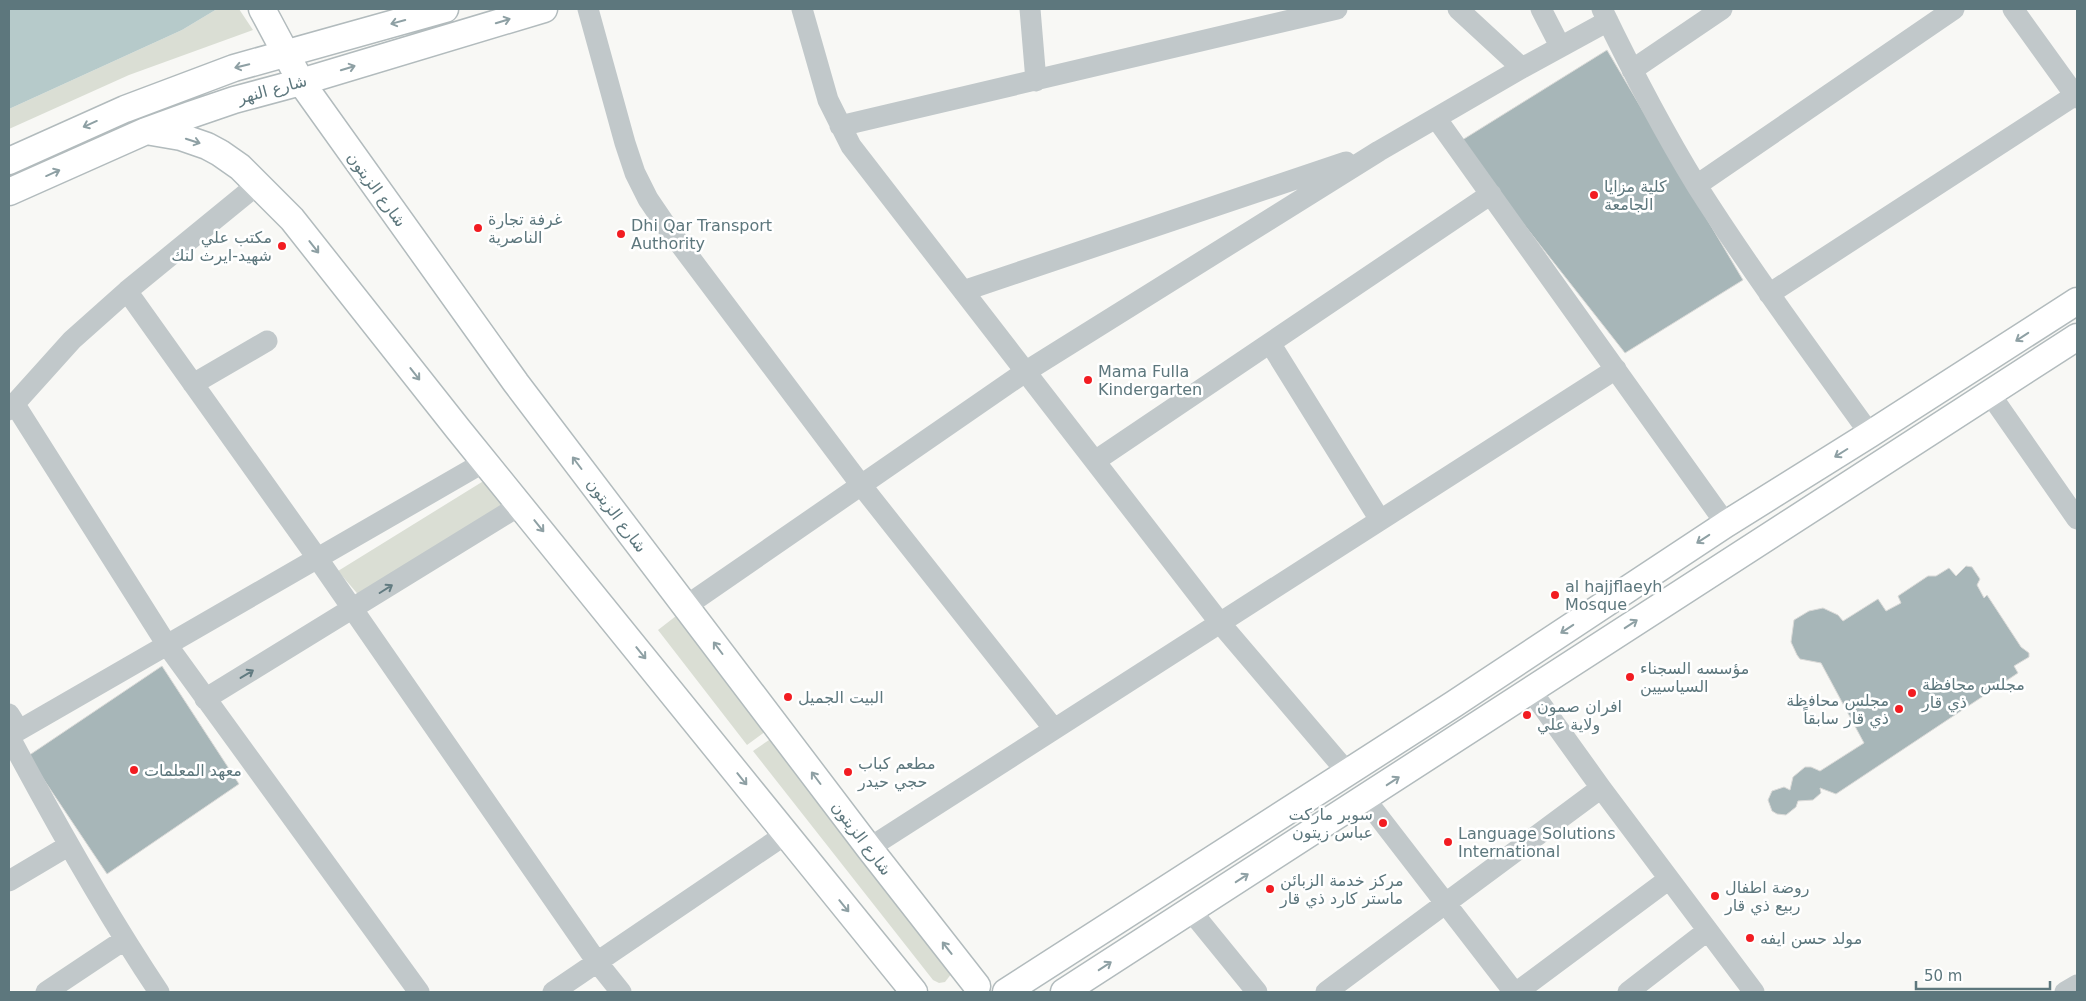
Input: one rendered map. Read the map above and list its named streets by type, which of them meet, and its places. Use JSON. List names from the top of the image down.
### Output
{
  "streets": {
    "main road": ["شارع النهر", "شارع الزيتون"]
  },
  "crossings": [
    ["شارع النهر", "شارع الزيتون"]
  ],
  "places": [
    "كلية مزايا الجامعة",
    "غرفة تجارة الناصرية",
    "Dhi Qar Transport Authority",
    "مكتب علي شهيد-ايرث لنك",
    "Mama Fulla Kindergarten",
    "al hajjflaeyh Mosque",
    "مؤسسه السجناء السياسيين",
    "مجلس محافظة ذي قار",
    "البيت الجميل",
    "مجلس محافظة ذي قار سابقاً",
    "افران صمون ولاية علي",
    "معهد المعلمات",
    "مطعم كباب حجي حيدر",
    "سوبر ماركت عباس زيتون",
    "Language Solutions International",
    "مركز خدمة الزبائن ماستر كارد ذي قار",
    "روضة اطفال ربيع ذي قار",
    "مولد حسن ايفه"
  ],
  "scale_bar": "50 m"
}
